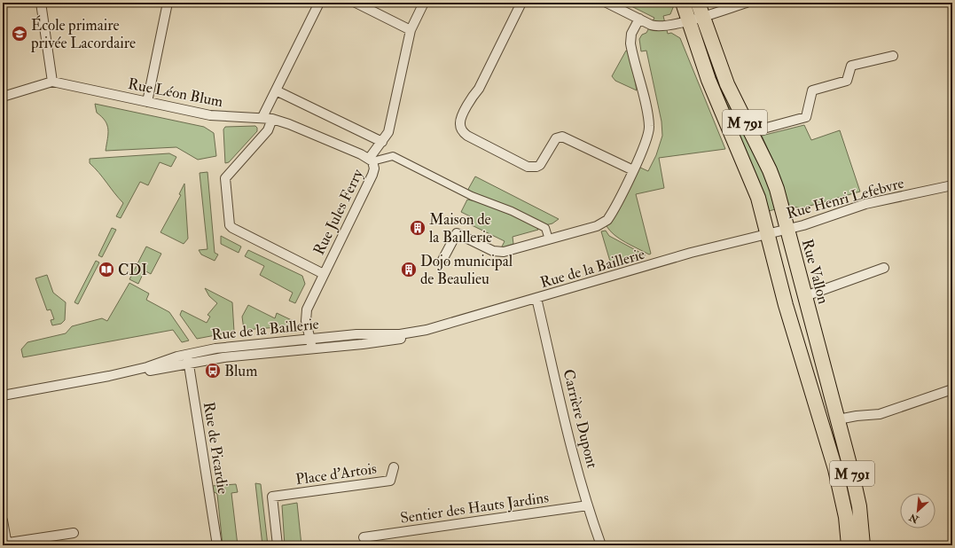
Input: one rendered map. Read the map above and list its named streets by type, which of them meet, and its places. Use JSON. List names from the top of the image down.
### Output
{
  "streets": {
    "main road": ["M 791", "Rue Vallon"],
    "street": [
      "Rue Léon Blum",
      "Rue Henri Lefebvre",
      "Rue Jules Ferry",
      "Rue de la Baillerie",
      "Carrière Dupont",
      "Rue de Picardie",
      "Place d'Artois",
      "Sentier des Hauts Jardins"
    ]
  },
  "crossings": [
    ["Rue Léon Blum", "Rue Jules Ferry"],
    ["M 791", "Rue Henri Lefebvre"],
    ["M 791", "Rue de la Baillerie"],
    ["M 791", "Rue Vallon"],
    ["Rue Henri Lefebvre", "Rue de la Baillerie"],
    ["Rue Henri Lefebvre", "Rue Vallon"],
    ["Rue Jules Ferry", "Rue de la Baillerie"],
    ["Rue de la Baillerie", "Carrière Dupont"],
    ["Rue de la Baillerie", "Rue de Picardie"],
    ["Carrière Dupont", "Sentier des Hauts Jardins"]
  ],
  "places": {
    "school or university": ["École primaire privée Lacordaire"],
    "building": ["Maison de la Baillerie", "Dojo municipal de Beaulieu"],
    "library": ["CDI"],
    "bus stop": ["Blum"]
  },
  "north": "bottom left"
}
